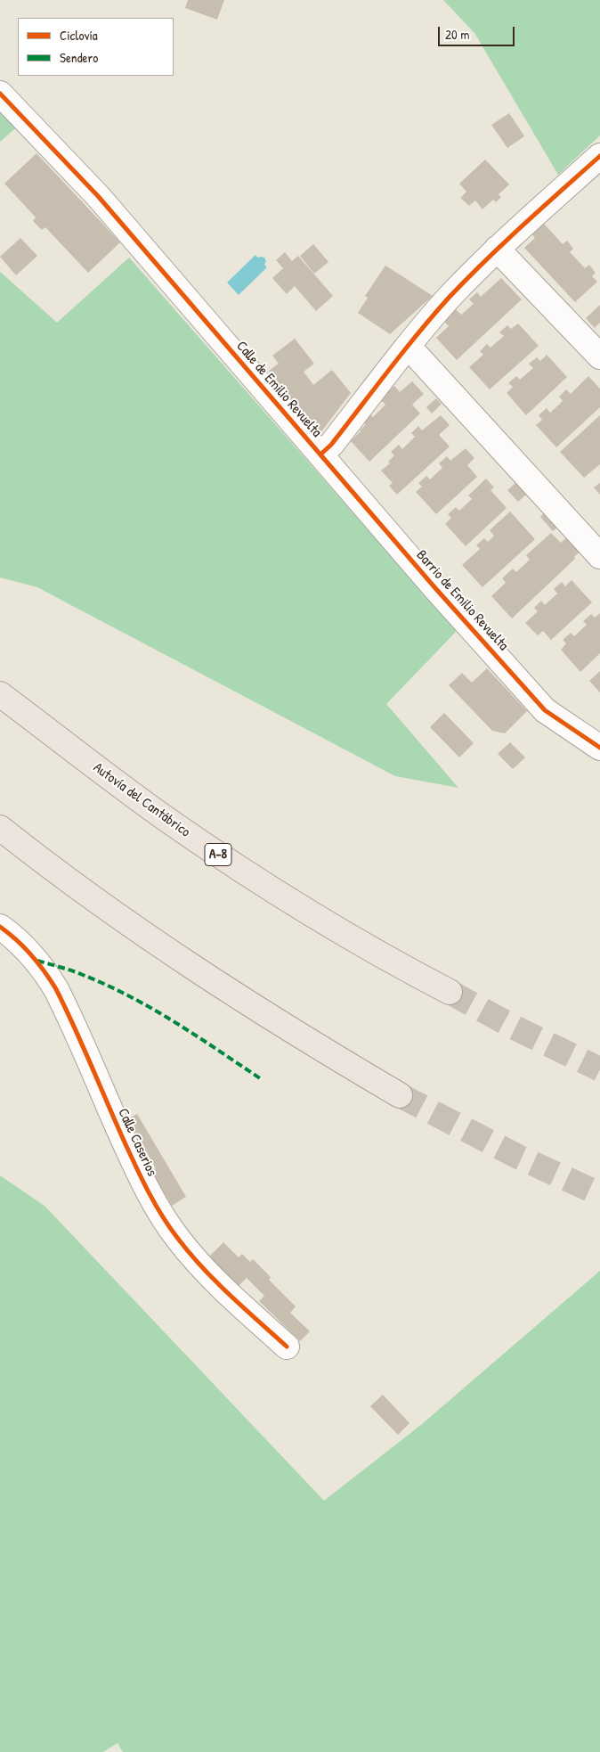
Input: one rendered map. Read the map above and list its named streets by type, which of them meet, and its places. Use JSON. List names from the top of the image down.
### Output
{
  "streets": {
    "highway": ["Autovía del Cantábrico", "A-8"],
    "street": ["Calle de Emilio Revuelta", "Barrio de Emilio Revuelta", "Calle Caserios"]
  },
  "crossings": [
    ["Calle de Emilio Revuelta", "Barrio de Emilio Revuelta"]
  ],
  "legend": ["Ciclovía", "Sendero"],
  "scale_bar": "20 m"
}
